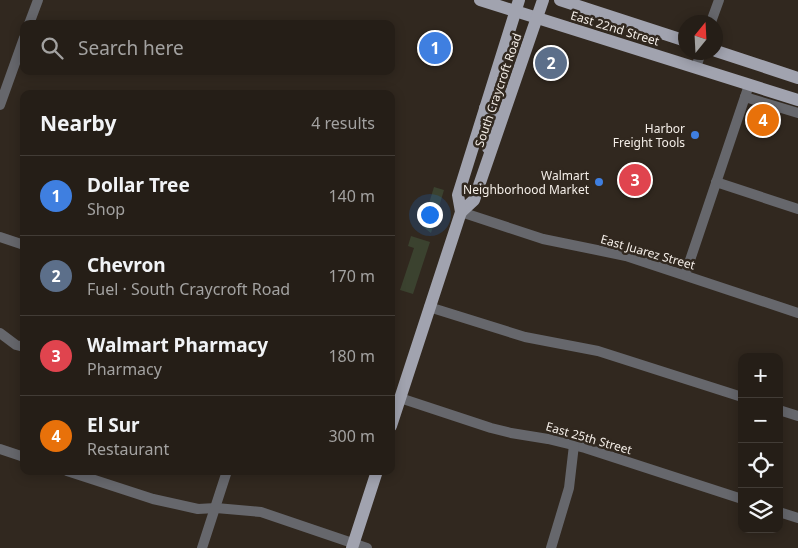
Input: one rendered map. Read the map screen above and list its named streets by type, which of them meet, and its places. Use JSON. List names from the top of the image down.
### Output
{
  "streets": {
    "main road": ["East 22nd Street", "South Craycroft Road"],
    "street": ["East Juarez Street", "East 25th Street"]
  },
  "crossings": [
    ["East 22nd Street", "South Craycroft Road"],
    ["South Craycroft Road", "East Juarez Street"],
    ["South Craycroft Road", "East 25th Street"]
  ],
  "places": ["Harbor Freight Tools", "Walmart Neighborhood Market"],
  "north": "top",
  "page": {
    "search": "Search here",
    "pins": [
      "1",
      "2",
      "4",
      "3"
    ],
    "heading": ["Nearby", "4 results"],
    "list": [
      {
        "mark": "1",
        "name": "Dollar Tree",
        "note": "Shop",
        "value": "140 m"
      },
      {
        "mark": "2",
        "name": "Chevron",
        "note": "Fuel · South Craycroft Road",
        "value": "170 m"
      },
      {
        "mark": "3",
        "name": "Walmart Pharmacy",
        "note": "Pharmacy",
        "value": "180 m"
      },
      {
        "mark": "4",
        "name": "El Sur",
        "note": "Restaurant",
        "value": "300 m"
      }
    ],
    "map_buttons": ["+", "−"]
  }
}
